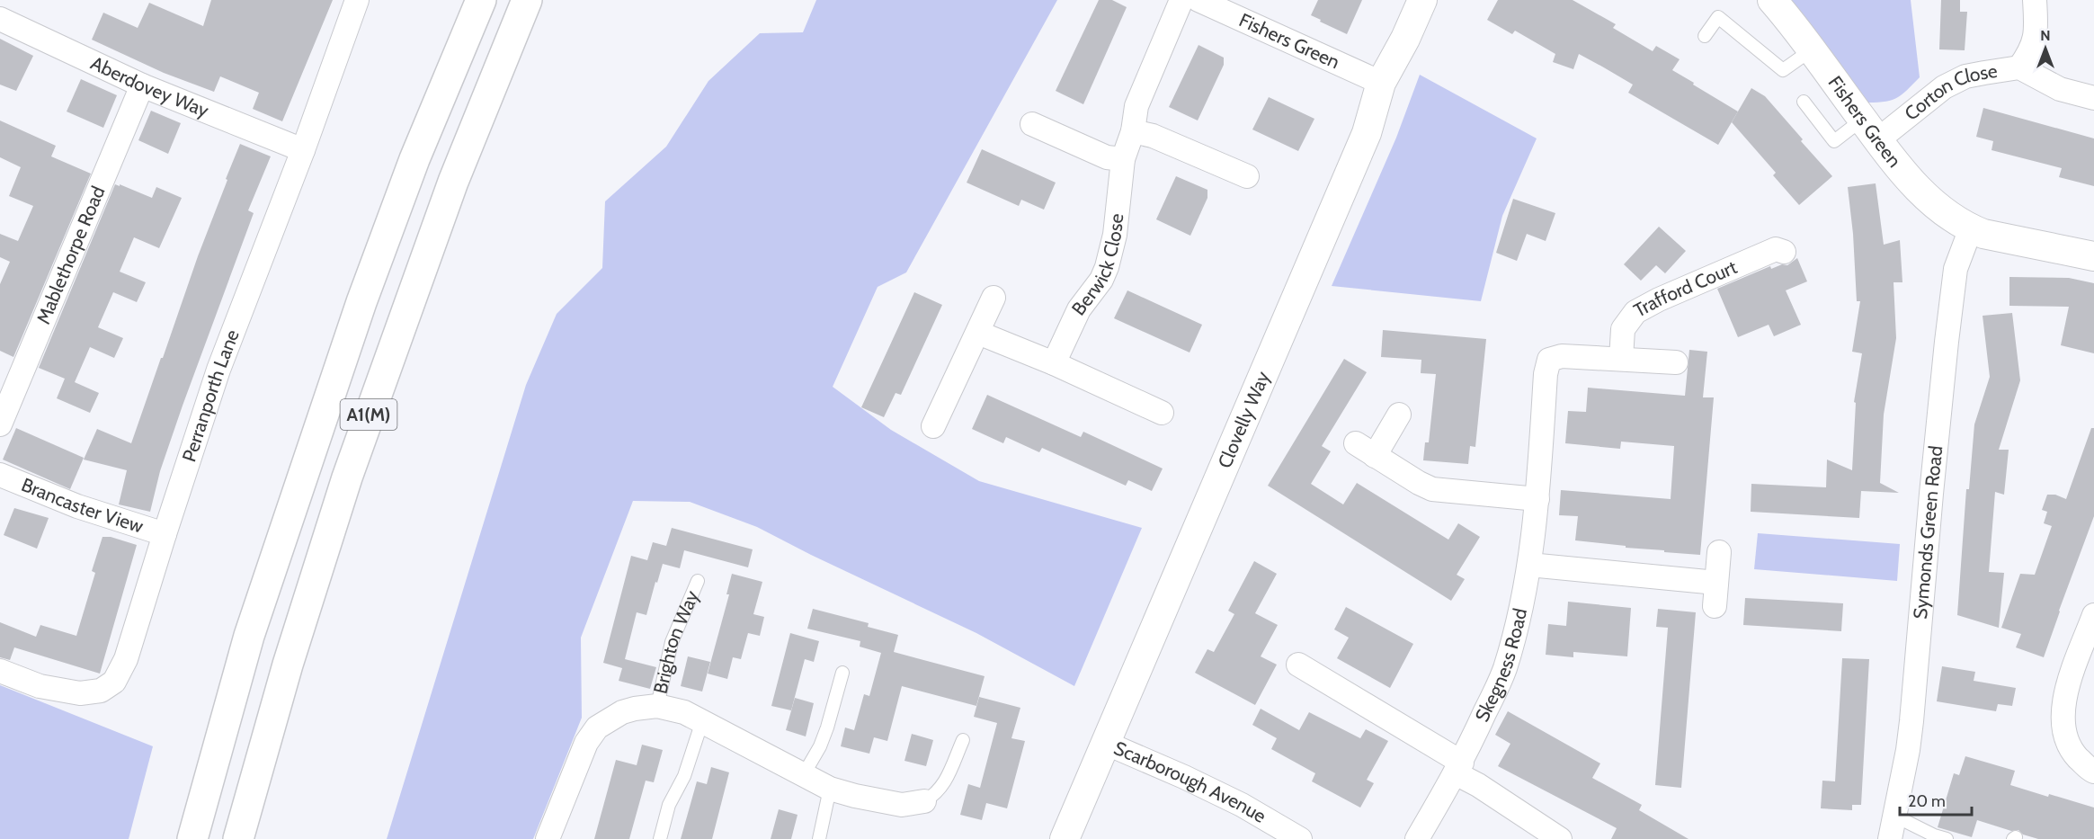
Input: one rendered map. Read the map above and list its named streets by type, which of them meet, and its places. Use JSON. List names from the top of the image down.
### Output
{
  "streets": {
    "highway": ["A1(M)"],
    "street": [
      "Fishers Green",
      "Aberdovey Way",
      "Corton Close",
      "Mablethorpe Road",
      "Berwick Close",
      "Trafford Court",
      "Perranporth Lane",
      "Clovelly Way",
      "Brancaster View",
      "Symonds Green Road",
      "Brighton Way",
      "Skegness Road",
      "Scarborough Avenue"
    ]
  },
  "crossings": [
    ["Fishers Green", "Corton Close"],
    ["Fishers Green", "Clovelly Way"],
    ["Fishers Green", "Symonds Green Road"],
    ["Aberdovey Way", "Mablethorpe Road"],
    ["Aberdovey Way", "Perranporth Lane"],
    ["Trafford Court", "Skegness Road"],
    ["Perranporth Lane", "Brancaster View"],
    ["Clovelly Way", "Scarborough Avenue"]
  ],
  "scale_bar": "20 m",
  "north": "top"
}
